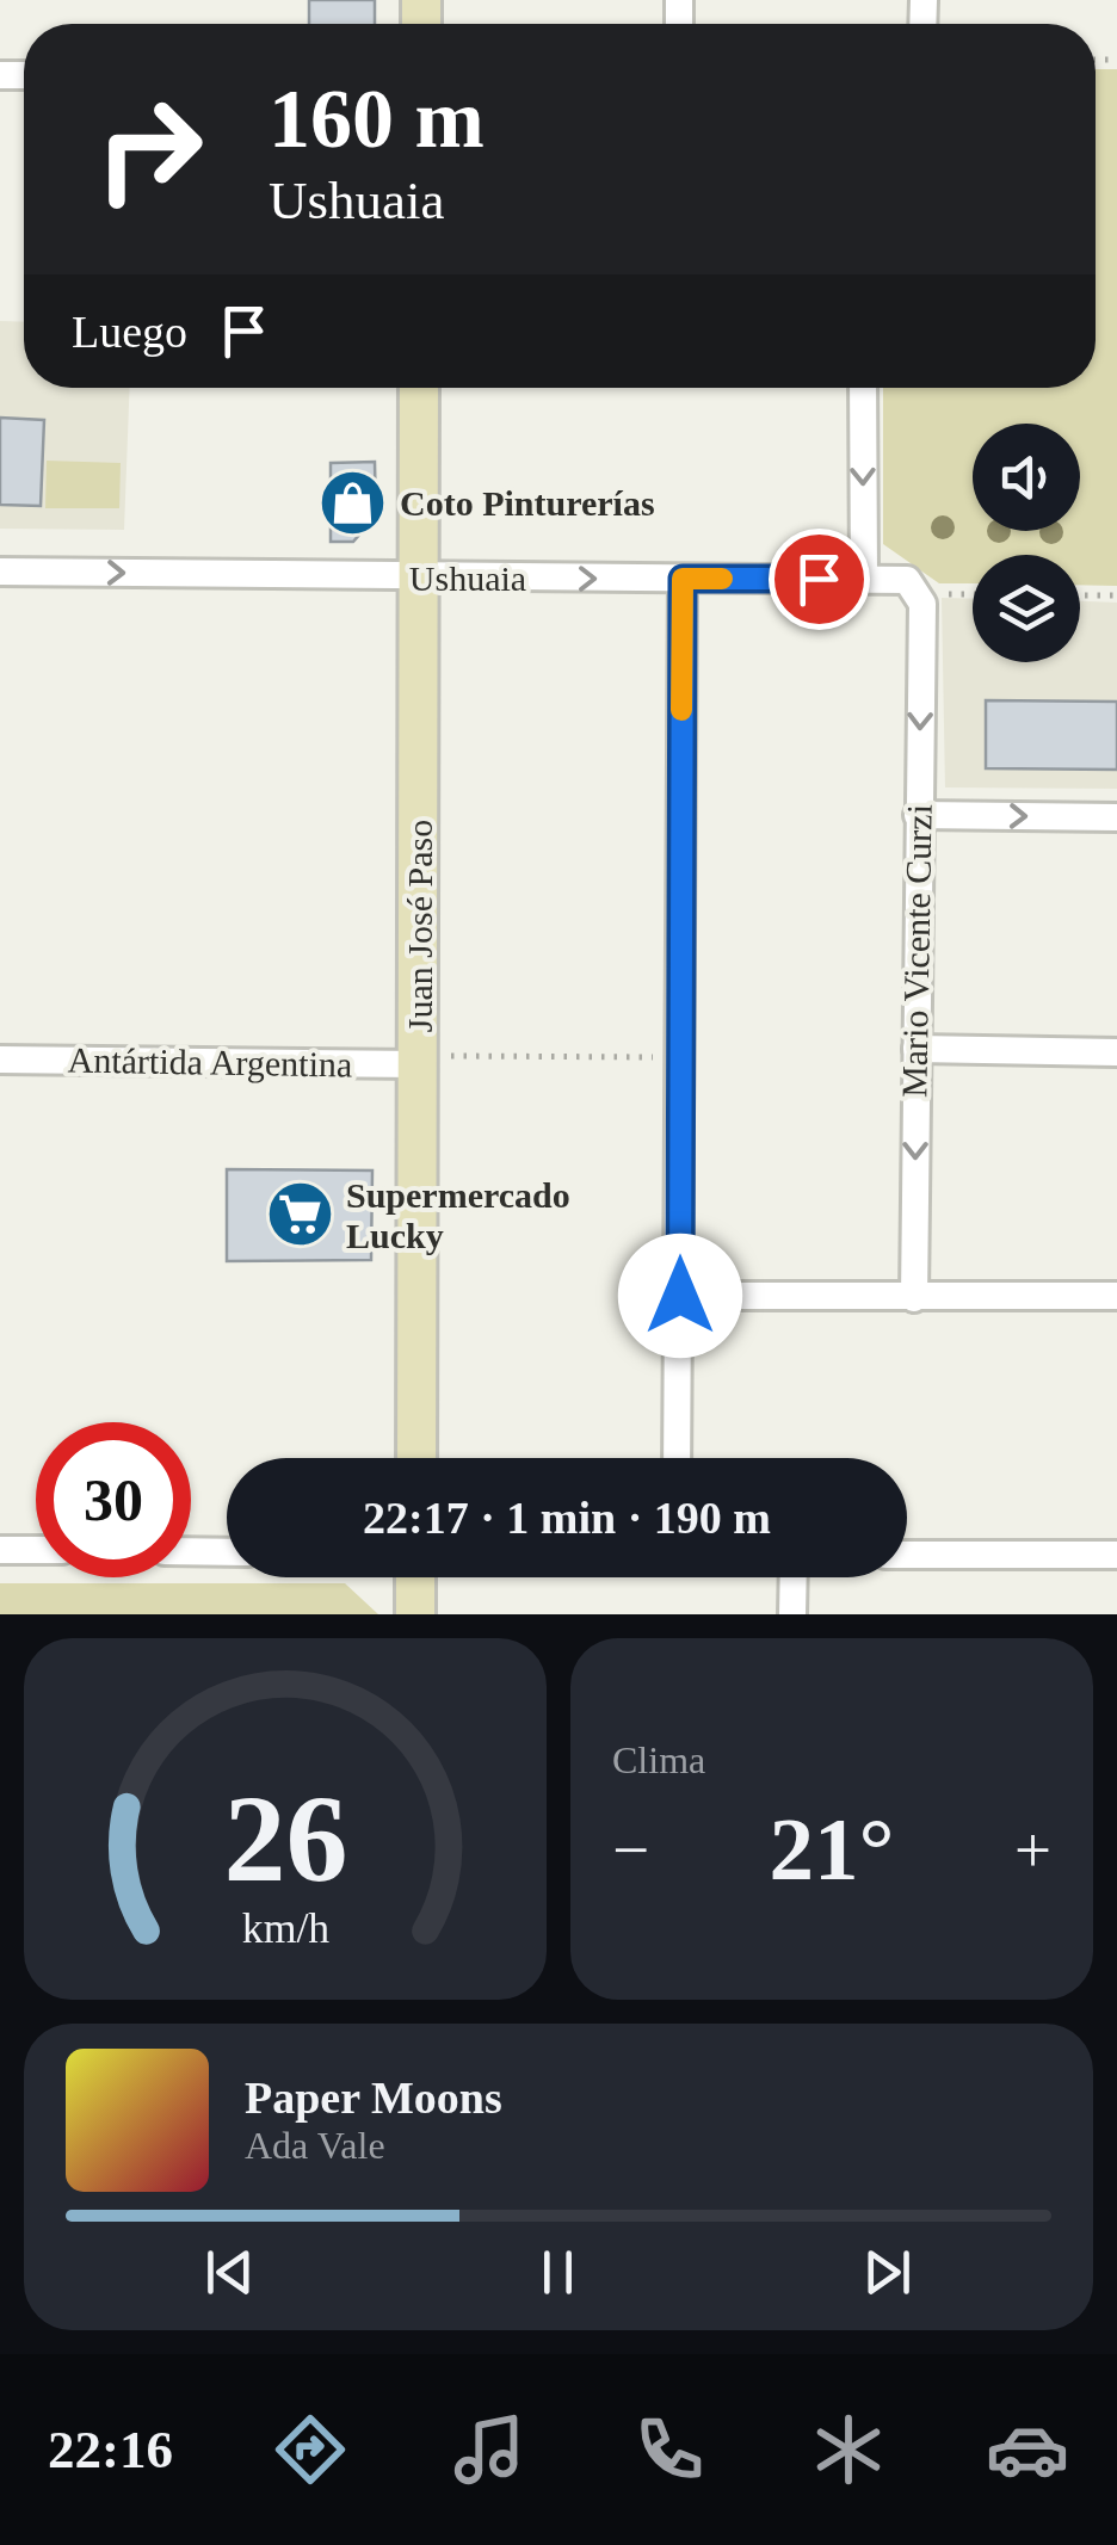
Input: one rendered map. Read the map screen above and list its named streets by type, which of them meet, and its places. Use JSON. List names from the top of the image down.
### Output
{
  "streets": {
    "main road": ["Juan José Paso"],
    "street": ["Ushuaia", "Mario Vicente Curzi", "Antártida Argentina"]
  },
  "crossings": [
    ["Ushuaia", "Juan José Paso"],
    ["Ushuaia", "Mario Vicente Curzi"],
    ["Juan José Paso", "Antártida Argentina"]
  ],
  "one_way": ["Ushuaia"],
  "places": {
    "shop": ["Coto Pinturerías"],
    "supermarket": ["Supermercado Lucky"]
  },
  "page": {
    "turn": ["160 m", "Ushuaia"],
    "then": "Luego",
    "limit": "30",
    "trip": "22:17 · 1 min · 190 m",
    "tile": "Clima",
    "heat": ["−", "21°", "+"],
    "song": ["Paper Moons", "Ada Vale"],
    "tabs": "22:16",
    "gauge": ["26", "km/h"]
  }
}
